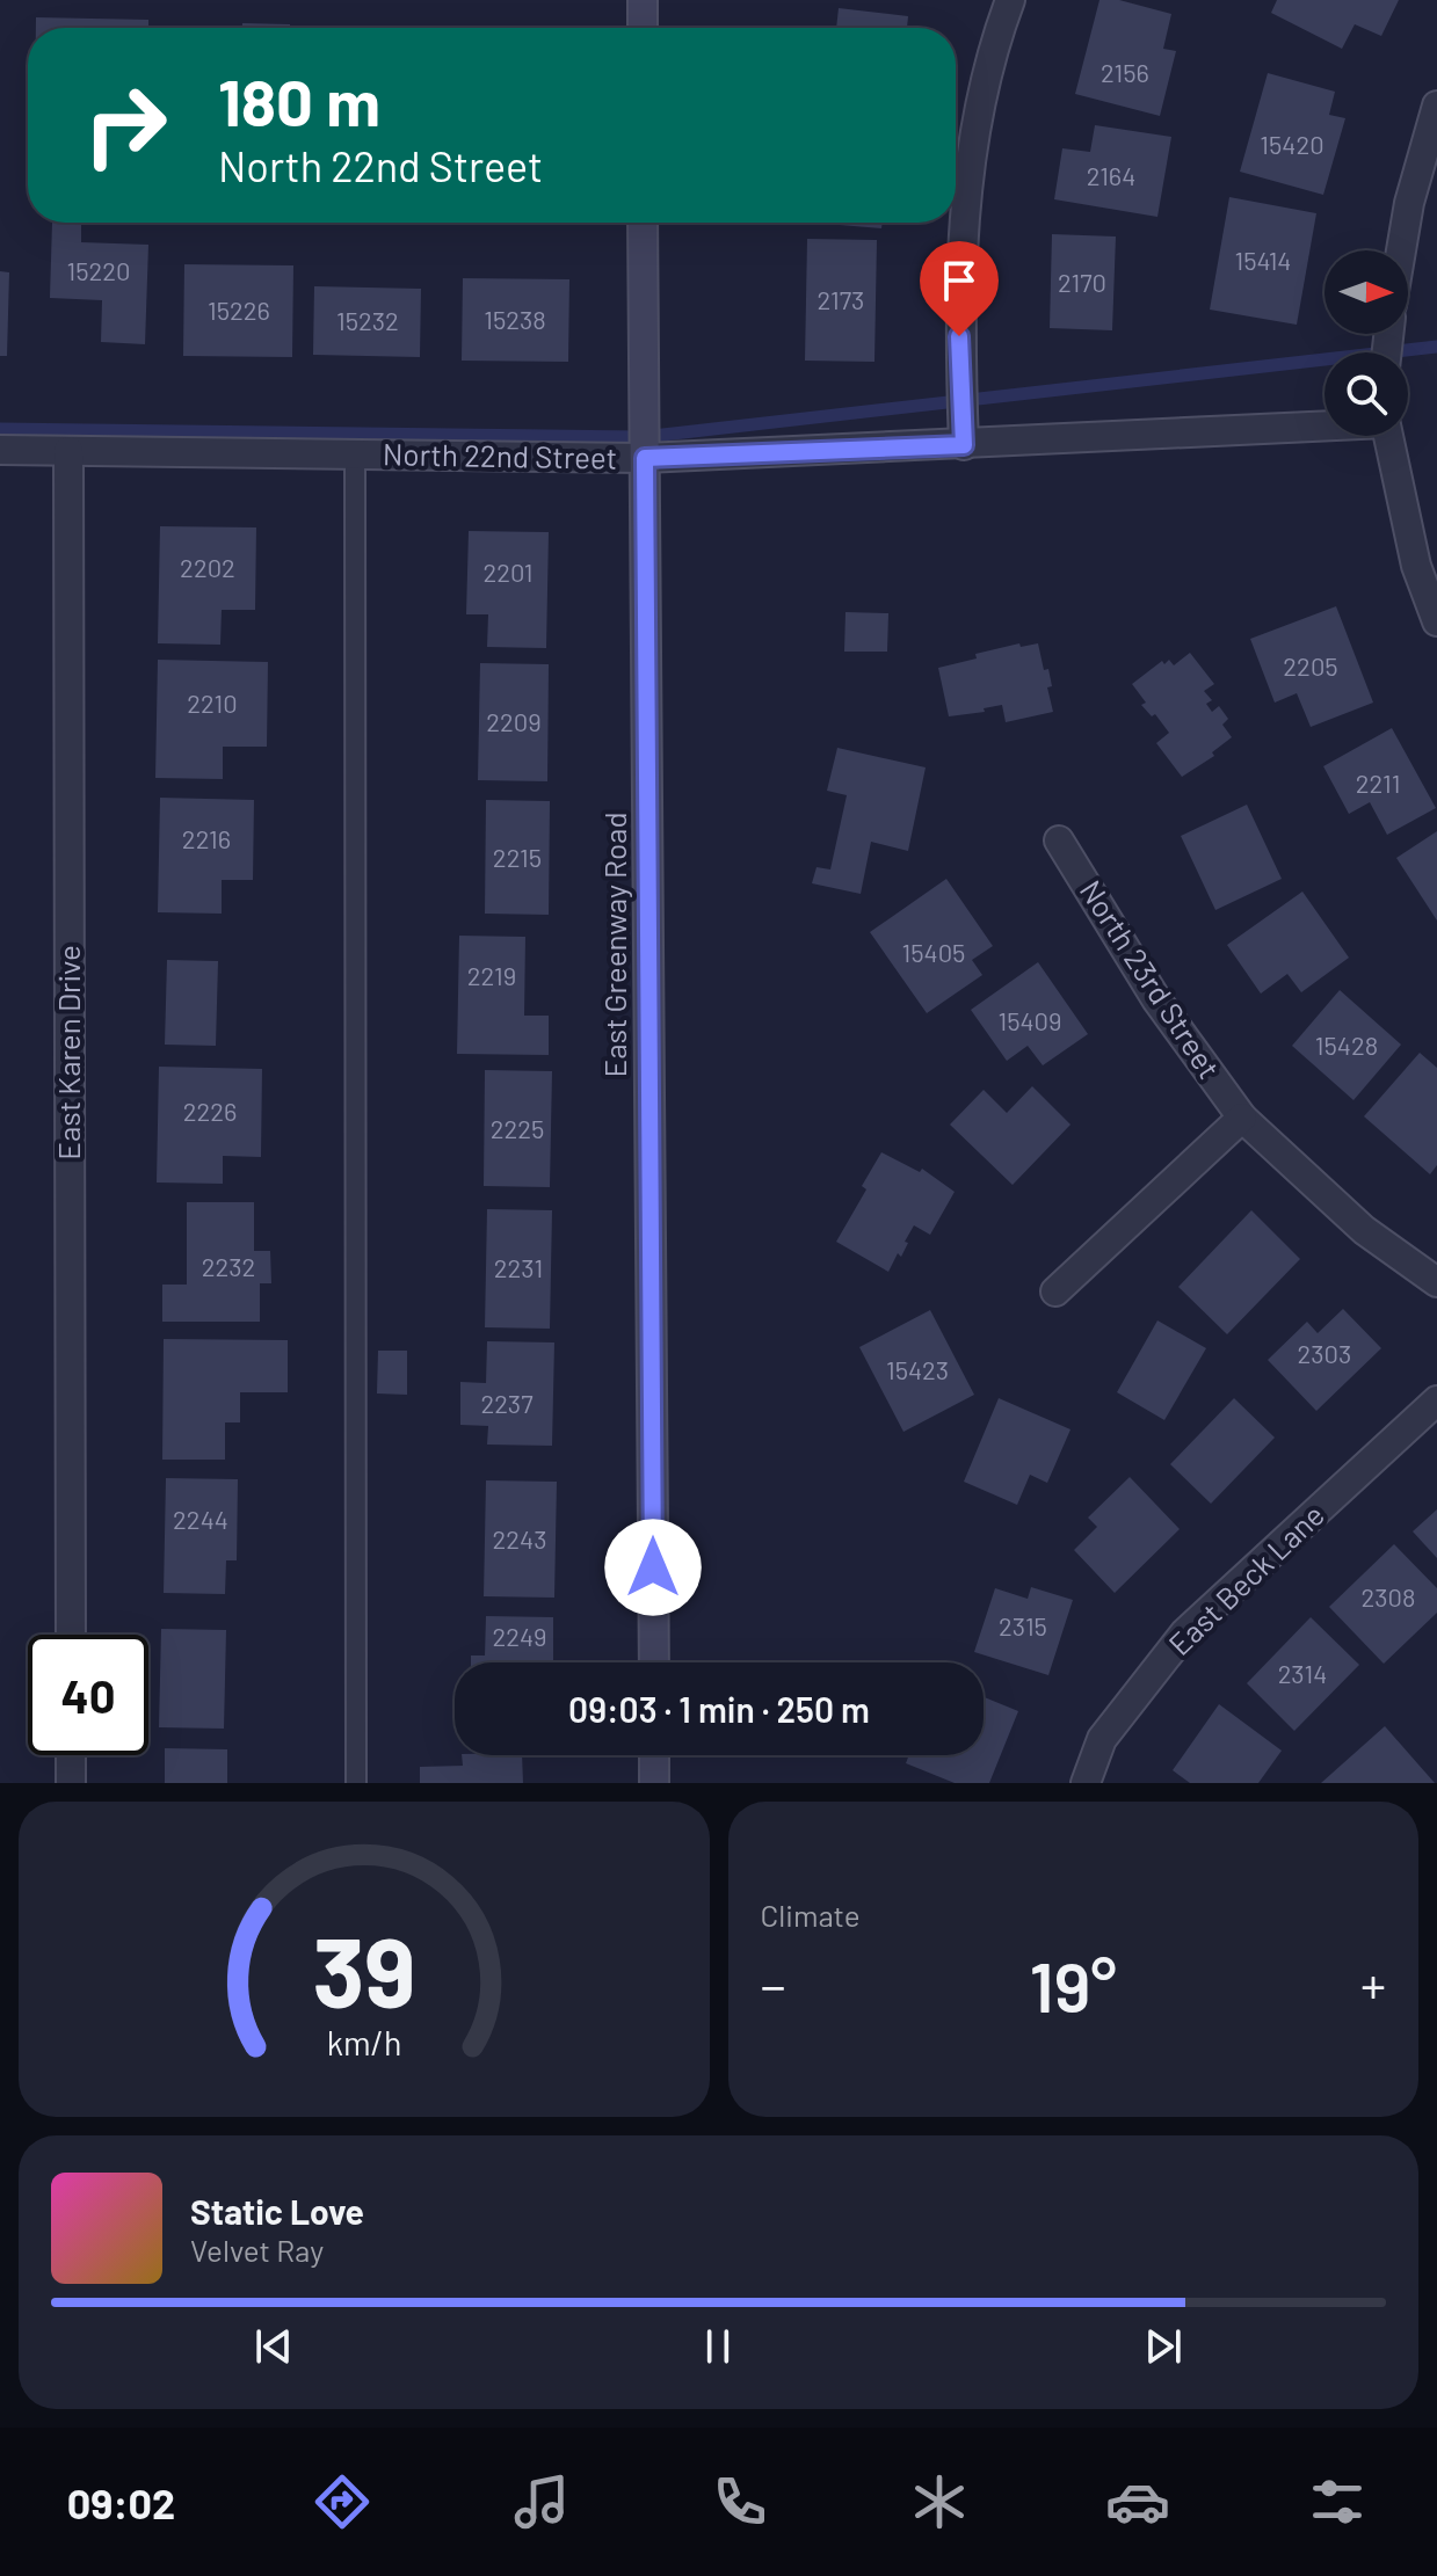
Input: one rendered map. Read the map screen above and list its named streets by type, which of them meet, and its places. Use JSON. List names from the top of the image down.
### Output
{
  "streets": {
    "street": [
      "North 22nd Street",
      "East Greenway Road",
      "North 23rd Street",
      "East Karen Drive",
      "East Beck Lane"
    ]
  },
  "crossings": [
    ["North 22nd Street", "East Greenway Road"],
    ["North 22nd Street", "East Karen Drive"]
  ],
  "house_numbers": [
    "2156",
    "15420",
    "2164",
    "15414",
    "15220",
    "2170",
    "2173",
    "15226",
    "15238",
    "15232",
    "2202",
    "2201",
    "2205",
    "2210",
    "2209",
    "2211",
    "2216",
    "2215",
    "15405",
    "2219",
    "15409",
    "15428",
    "2226",
    "2225",
    "2232",
    "2231",
    "2303",
    "15423",
    "2237",
    "2244",
    "2243",
    "2308",
    "2315",
    "2249",
    "2314"
  ],
  "north": "right",
  "page": {
    "turn": ["180 m", "North 22nd Street"],
    "limit": "40",
    "trip": "09:03 · 1 min · 250 m",
    "tile": "Climate",
    "heat": ["−", "19°", "+"],
    "song": ["Static Love", "Velvet Ray"],
    "tabs": "09:02",
    "gauge": ["39", "km/h"]
  }
}
